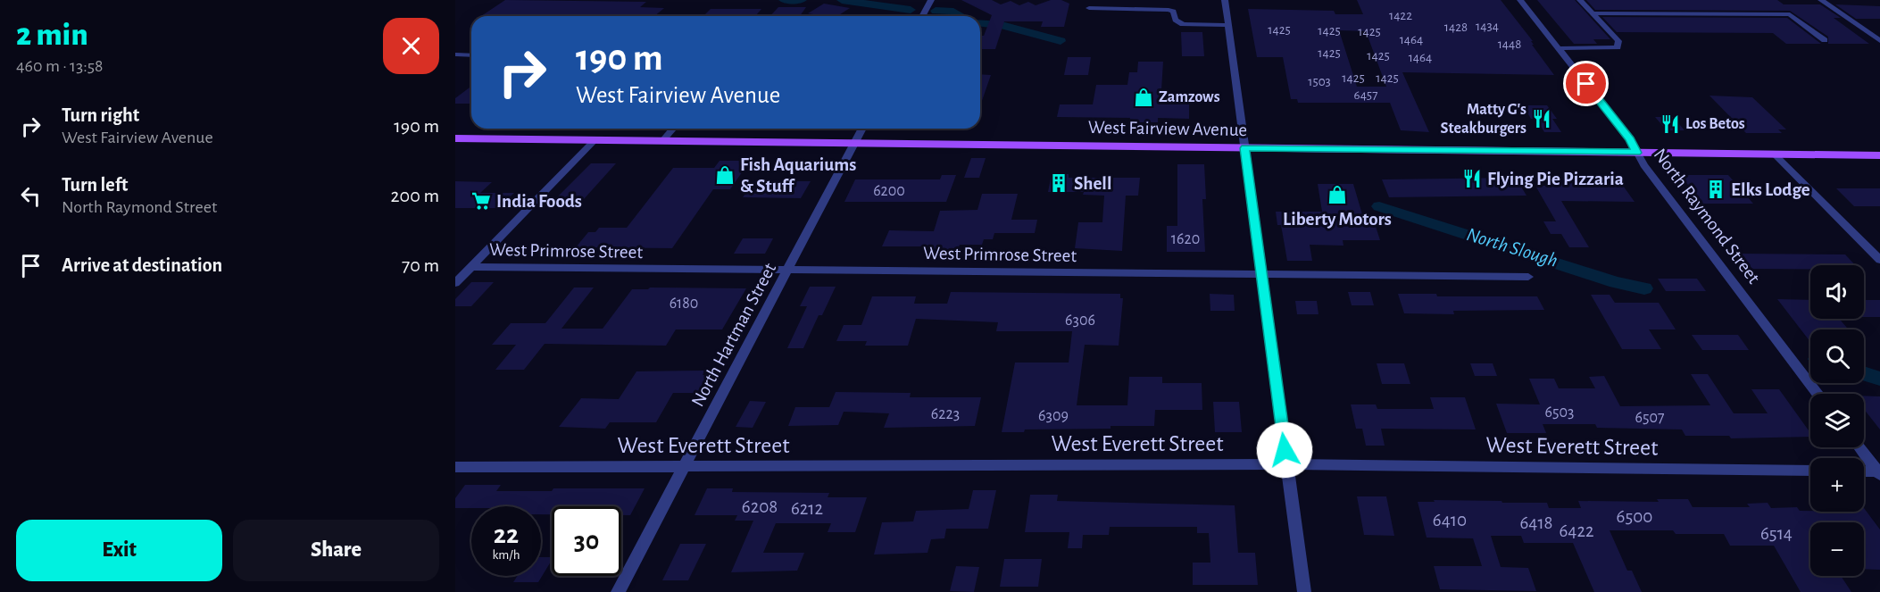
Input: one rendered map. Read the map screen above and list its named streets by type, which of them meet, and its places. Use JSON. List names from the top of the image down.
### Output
{
  "streets": {
    "main road": ["West Fairview Avenue"],
    "street": [
      "North Raymond Street",
      "West Primrose Street",
      "North Hartman Street",
      "West Everett Street"
    ]
  },
  "crossings": [
    ["West Fairview Avenue", "North Raymond Street"],
    ["West Fairview Avenue", "North Hartman Street"],
    ["West Primrose Street", "North Hartman Street"],
    ["North Hartman Street", "West Everett Street"]
  ],
  "water": ["North Slough"],
  "places": {
    "shop": ["Zamzows", "Fish Aquariums & Stuff", "Liberty Motors"],
    "restaurant": ["Matty G's Steakburgers", "Los Betos", "Flying Pie Pizzaria"],
    "building": ["Shell", "Elks Lodge"],
    "supermarket": ["India Foods"]
  },
  "house_numbers": [
    "1422",
    "1434",
    "1428",
    "1425",
    "1425",
    "1425",
    "1464",
    "1448",
    "1425",
    "1425",
    "1464",
    "1425",
    "1425",
    "1503",
    "6457",
    "6200",
    "1620",
    "6180",
    "6306",
    "6503",
    "6223",
    "6309",
    "6507",
    "6208",
    "6212",
    "6500",
    "6410",
    "6418",
    "6422",
    "6514"
  ],
  "page": {
    "heading": ["2 min", "460 m · 13:58"],
    "turn": ["190 m", "West Fairview Avenue"],
    "list": [
      {
        "name": "Turn right",
        "note": "West Fairview Avenue",
        "value": "190 m"
      },
      {
        "name": "Turn left",
        "note": "North Raymond Street",
        "value": "200 m"
      },
      {
        "name": "Arrive at destination",
        "value": "70 m"
      }
    ],
    "map_buttons": ["+", "−"],
    "speed": "22 km/h",
    "limit": "30",
    "buttons": ["Exit", "Share"]
  }
}
